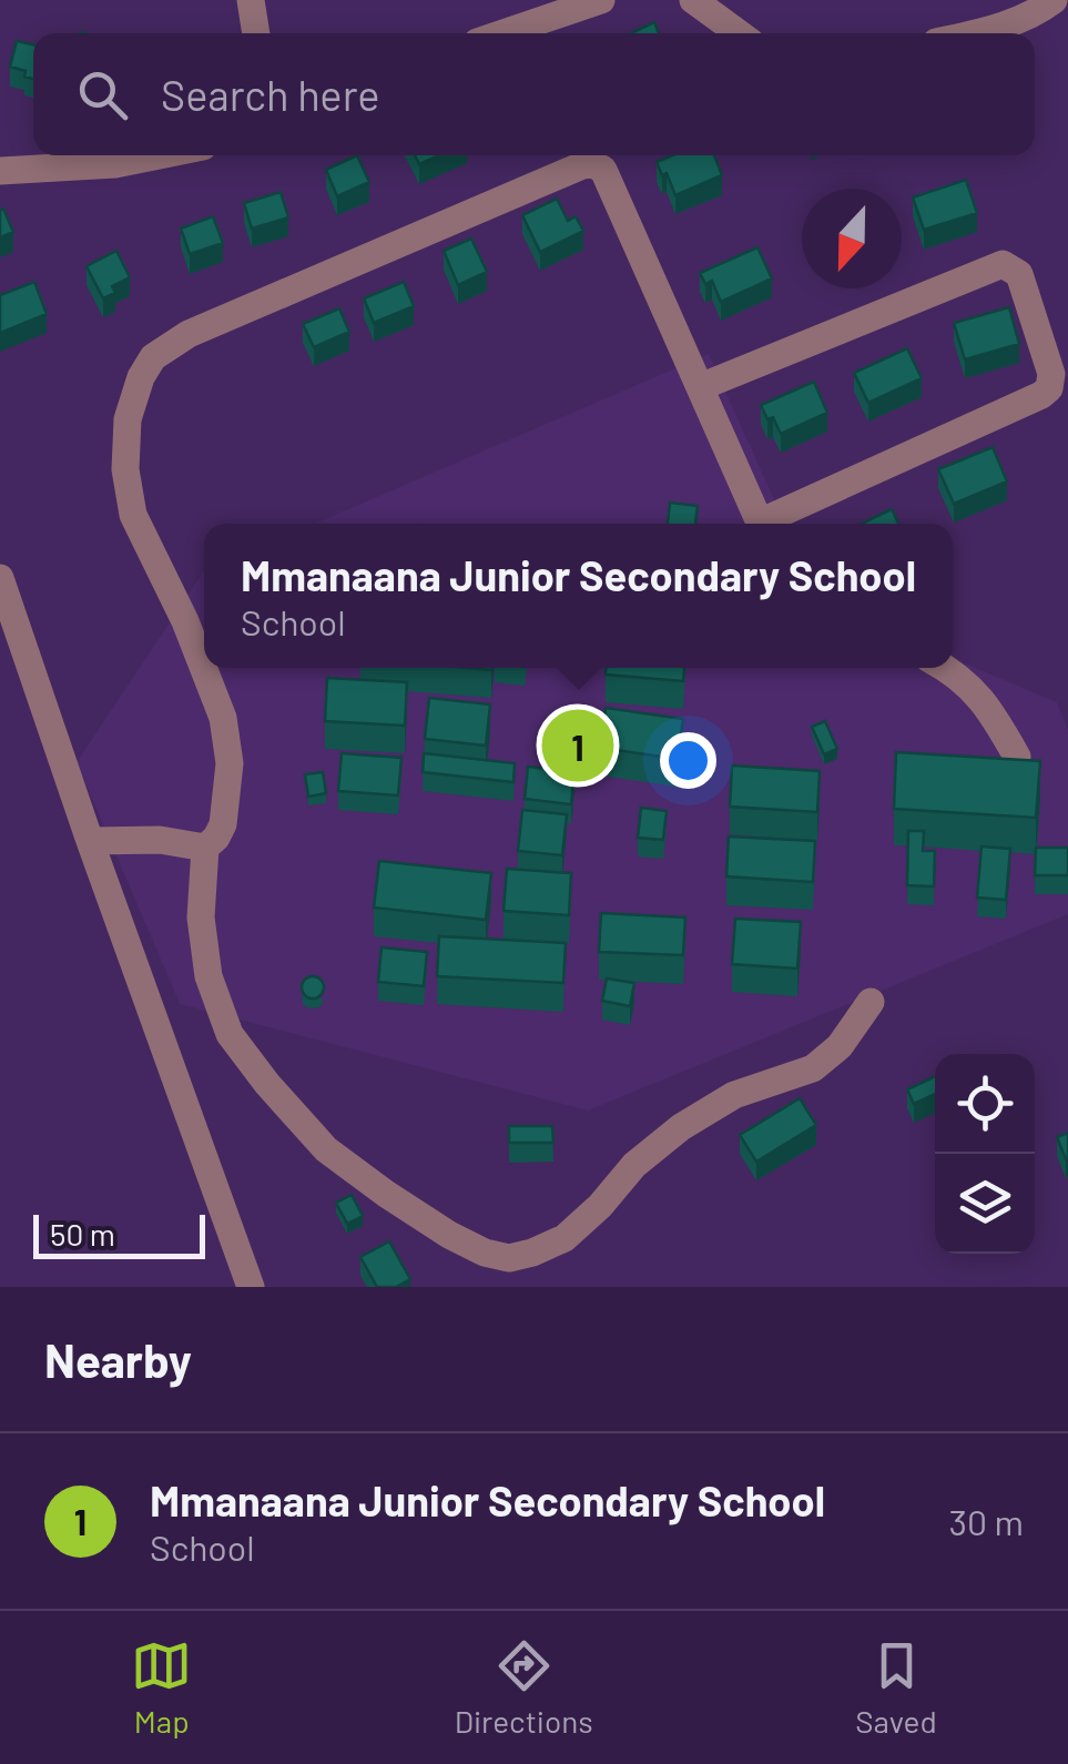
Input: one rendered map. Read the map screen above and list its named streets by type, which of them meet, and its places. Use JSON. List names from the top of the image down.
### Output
{
  "scale_bar": "50 m",
  "north": "bottom",
  "page": {
    "search": "Search here",
    "popup": ["Mmanaana Junior Secondary School", "School"],
    "pins": "1",
    "scale": "50 m",
    "heading": "Nearby",
    "list": [
      {
        "mark": "1",
        "name": "Mmanaana Junior Secondary School",
        "note": "School",
        "value": "30 m"
      }
    ],
    "nav": ["Map", "Directions", "Saved"]
  }
}
